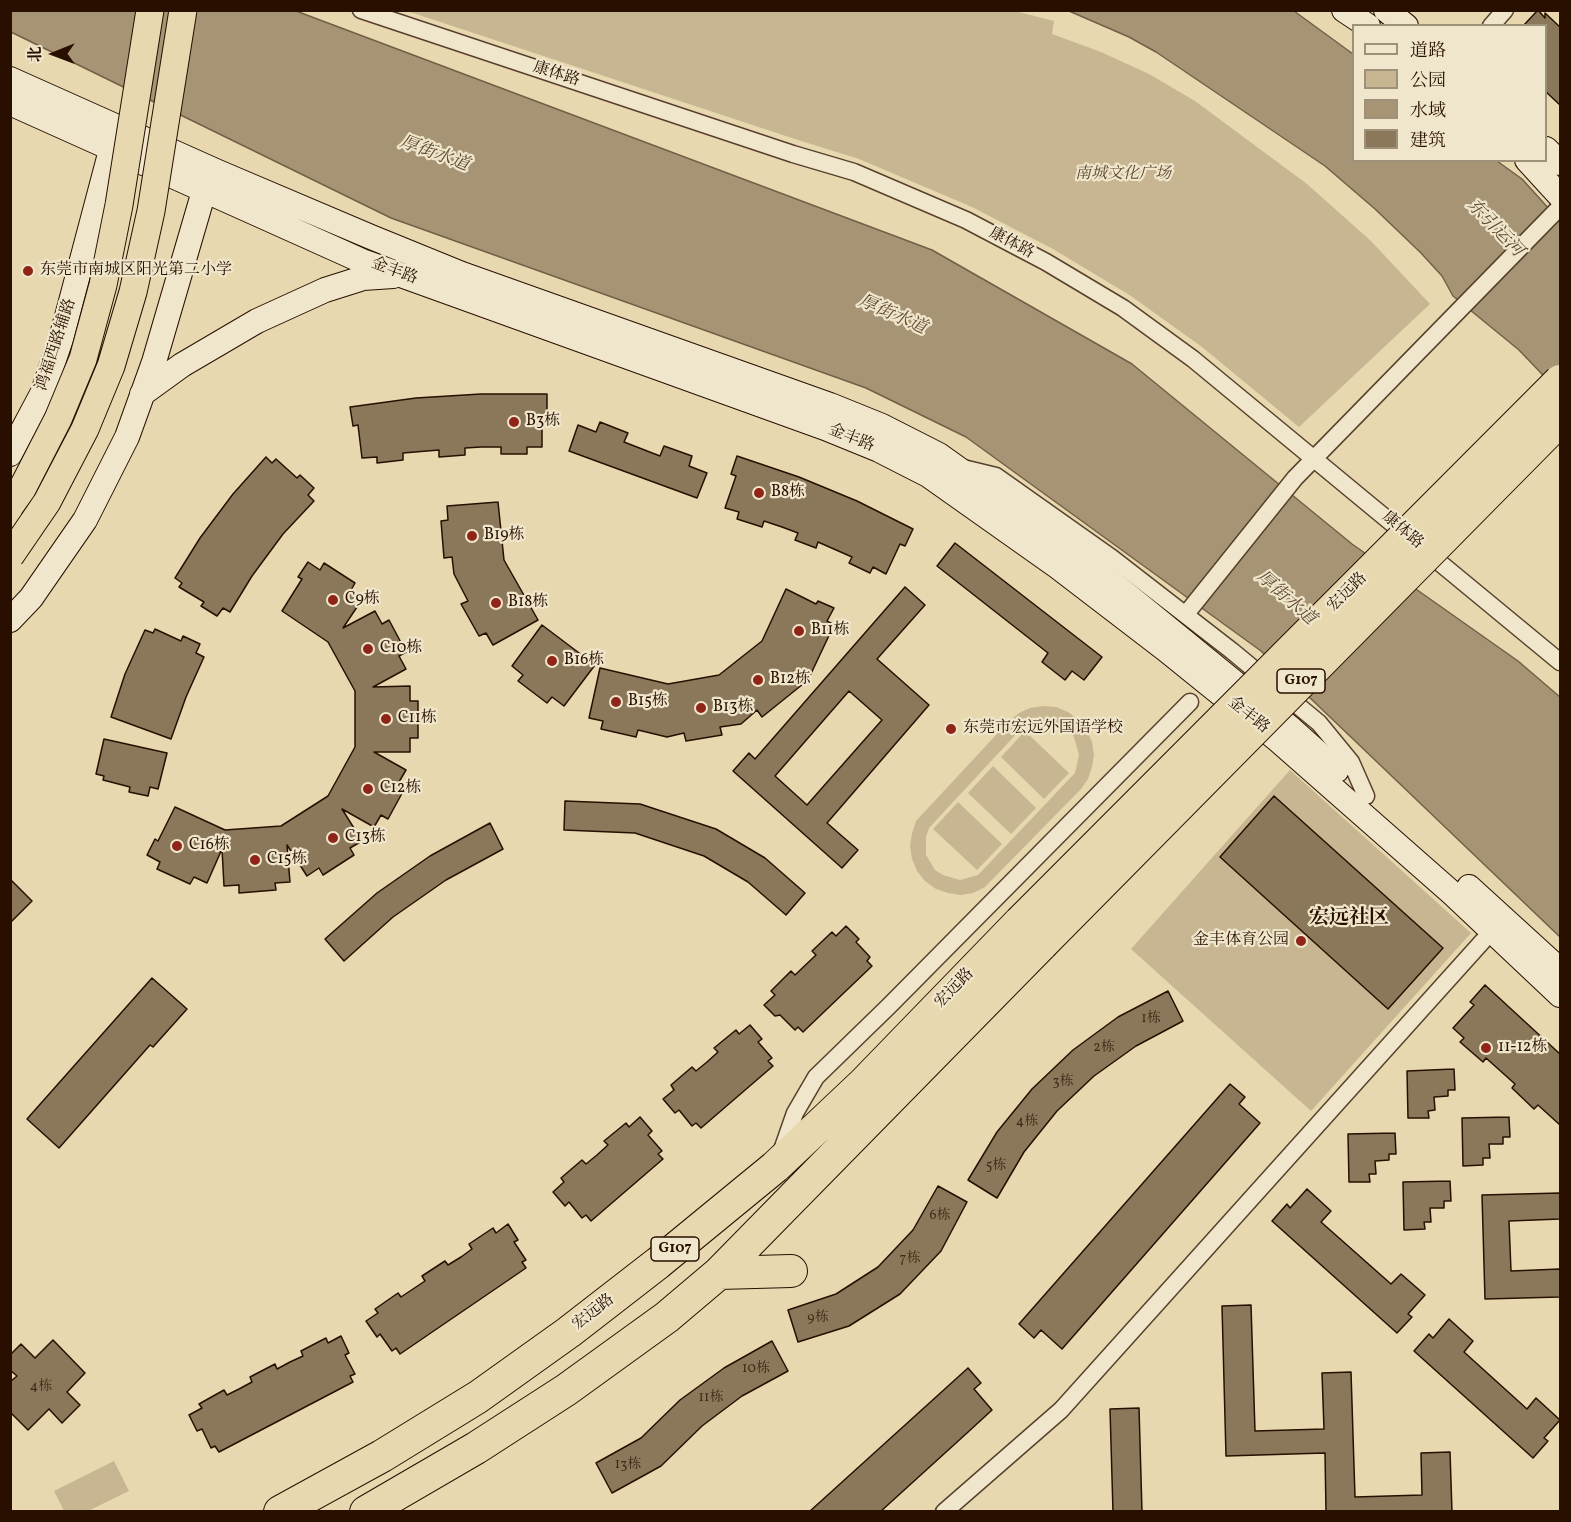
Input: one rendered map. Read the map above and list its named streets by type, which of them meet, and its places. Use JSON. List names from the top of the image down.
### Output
{
  "streets": {
    "highway": ["宏远路", "G107"],
    "street": ["康体路", "金丰路", "鸿福西路辅路"]
  },
  "crossings": [
    ["金丰路", "鸿福西路辅路"]
  ],
  "districts": ["宏远社区"],
  "water": ["厚街水道", "东引运河"],
  "parks": ["南城文化广场"],
  "places": [
    "东莞市南城区阳光第二小学",
    "B3栋",
    "B8栋",
    "B19栋",
    "C9栋",
    "B18栋",
    "B11栋",
    "C10栋",
    "B16栋",
    "B12栋",
    "B15栋",
    "B13栋",
    "C11栋",
    "东莞市宏远外国语学校",
    "C12栋",
    "C13栋",
    "C16栋",
    "C15栋",
    "金丰体育公园",
    "11-12栋"
  ],
  "house_numbers": [
    "1栋",
    "2栋",
    "3栋",
    "4栋",
    "5栋",
    "6栋",
    "7栋",
    "9栋",
    "10栋",
    "4栋",
    "11栋",
    "13栋"
  ],
  "legend": [
    "道路",
    "公园",
    "水域",
    "建筑"
  ],
  "north": "left"
}
